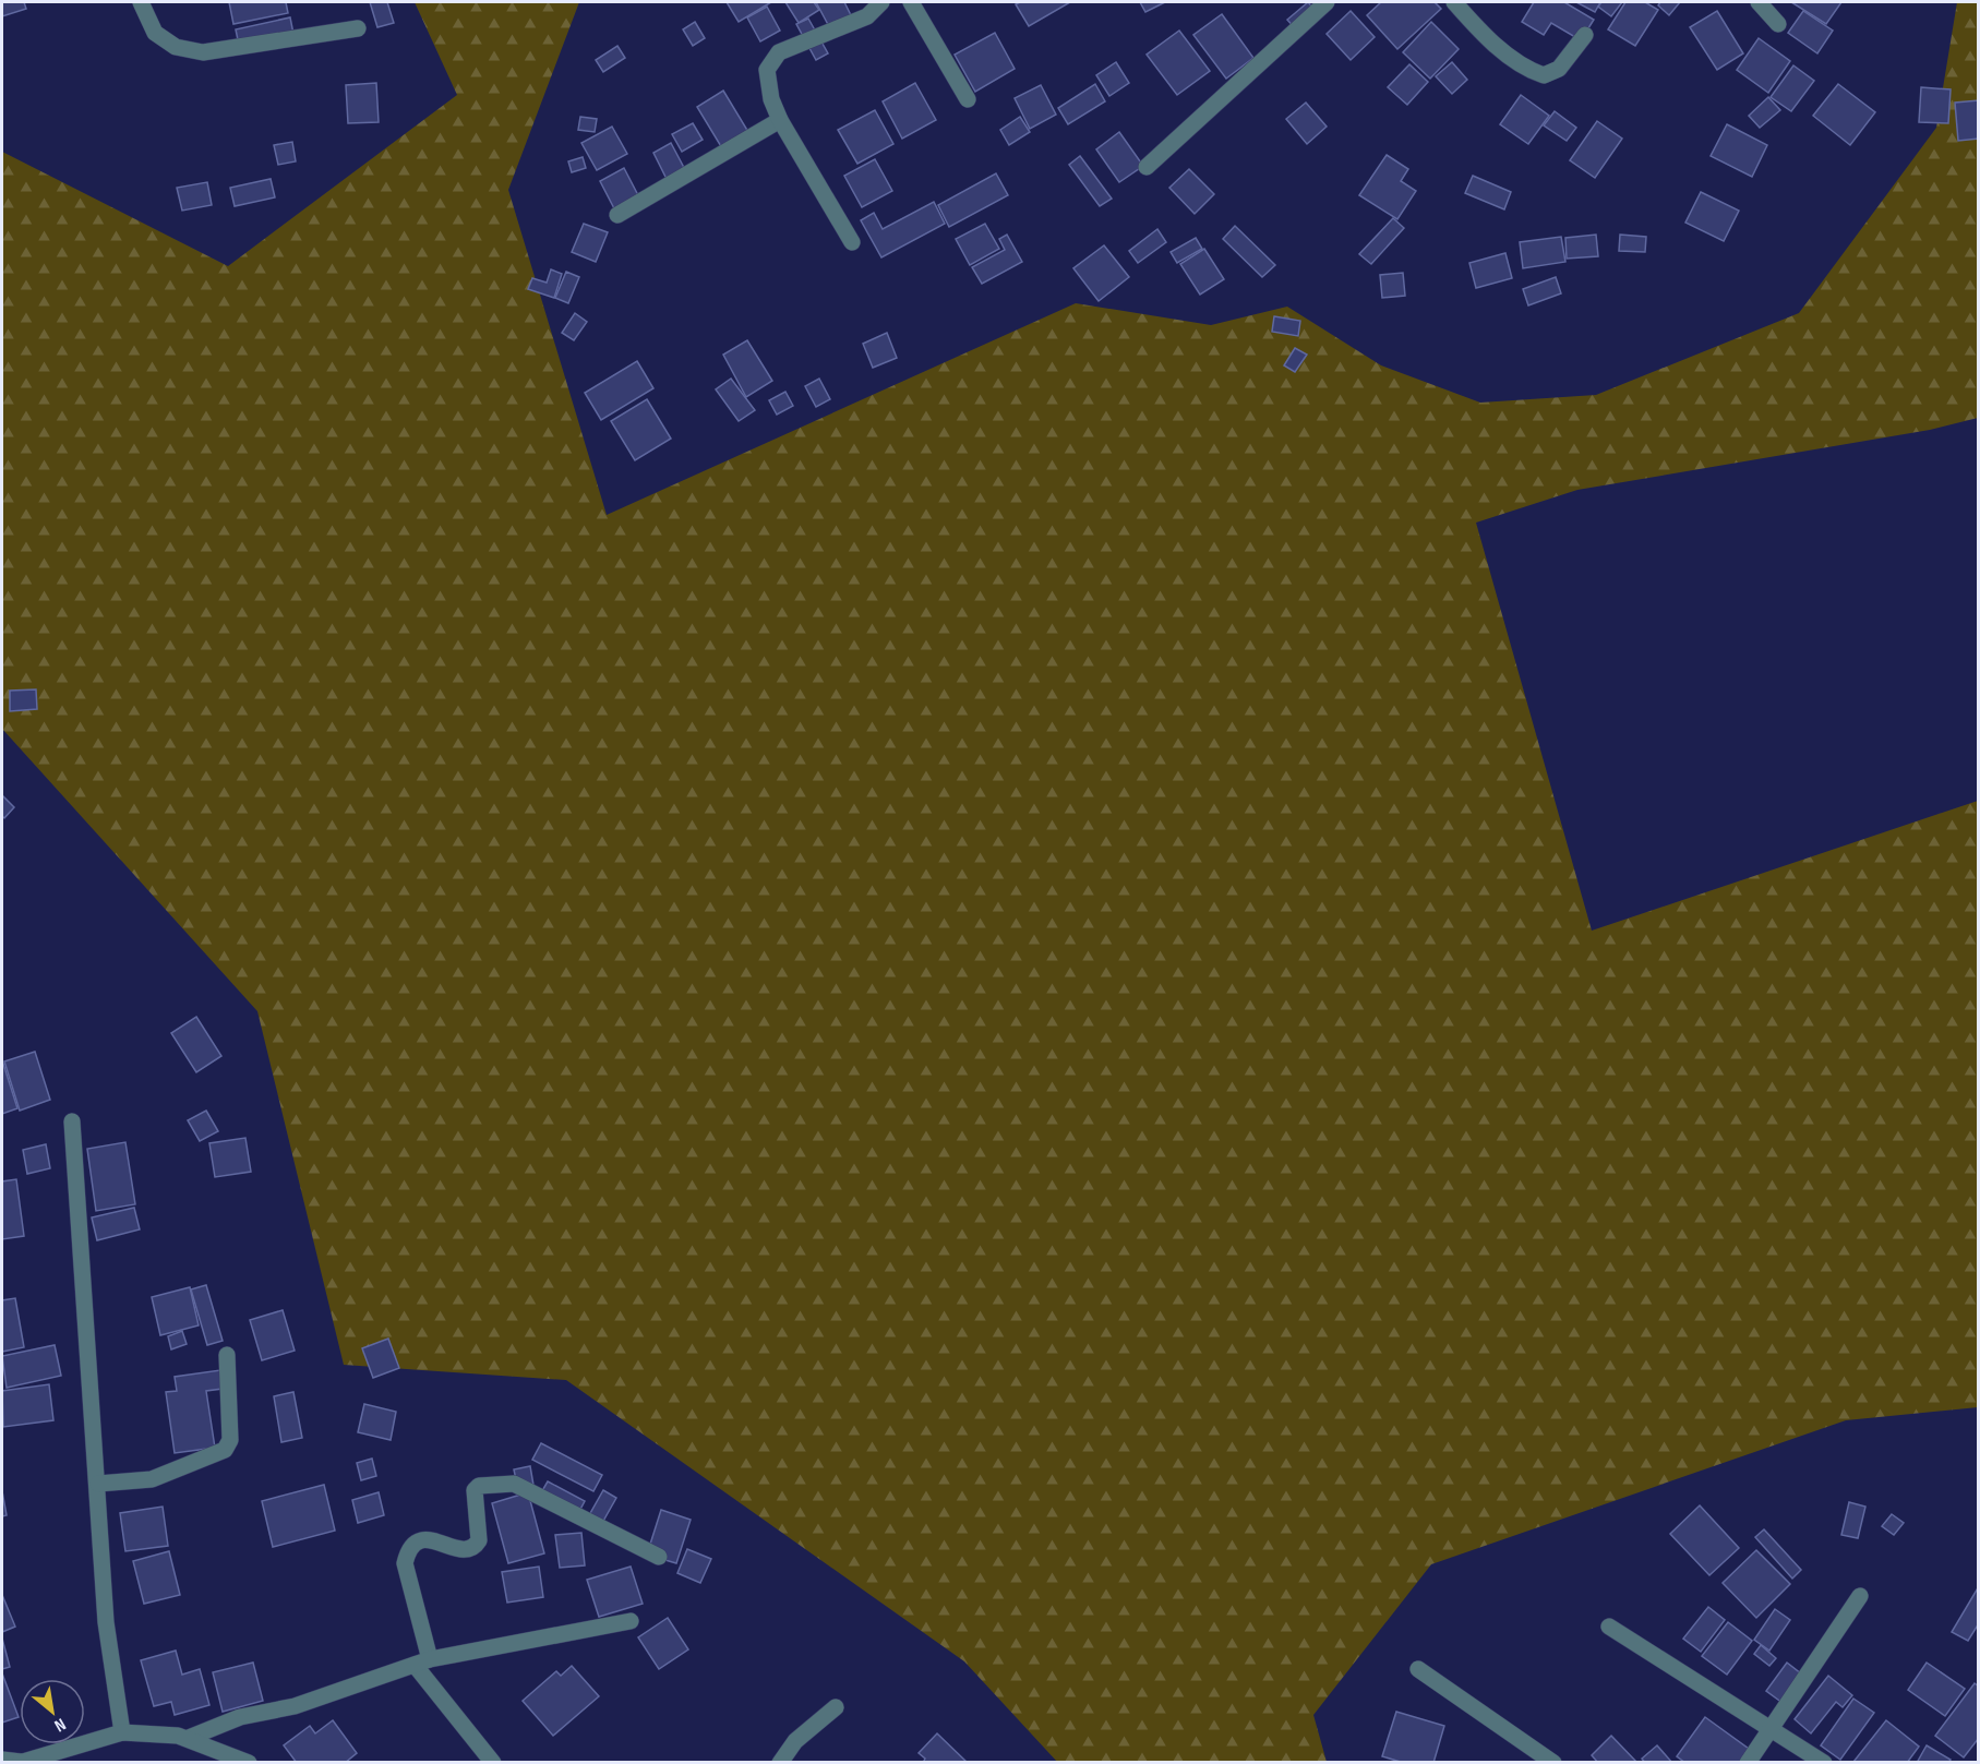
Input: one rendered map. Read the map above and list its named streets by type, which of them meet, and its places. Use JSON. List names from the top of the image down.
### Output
{
  "north": "bottom right"
}
